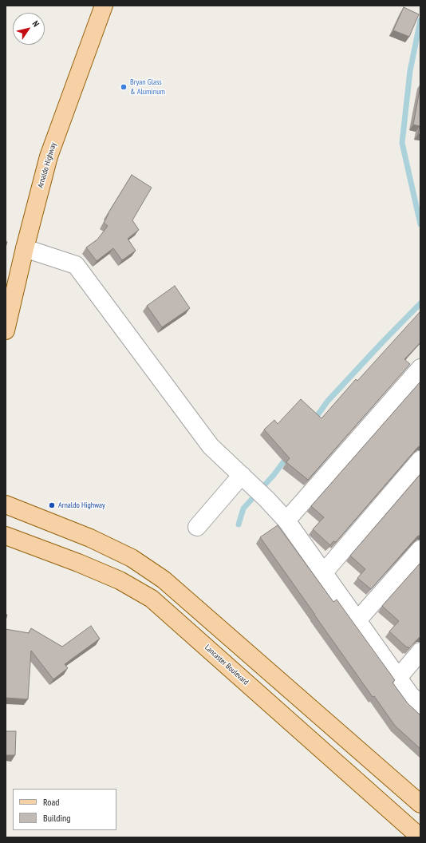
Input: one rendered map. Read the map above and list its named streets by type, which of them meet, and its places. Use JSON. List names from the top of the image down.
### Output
{
  "streets": {
    "main road": ["Arnaldo Highway", "Lancaster Boulevard"]
  },
  "places": ["Bryan Glass & Aluminum", "Arnaldo Highway"],
  "legend": ["Road", "Building"],
  "north": "top right"
}
